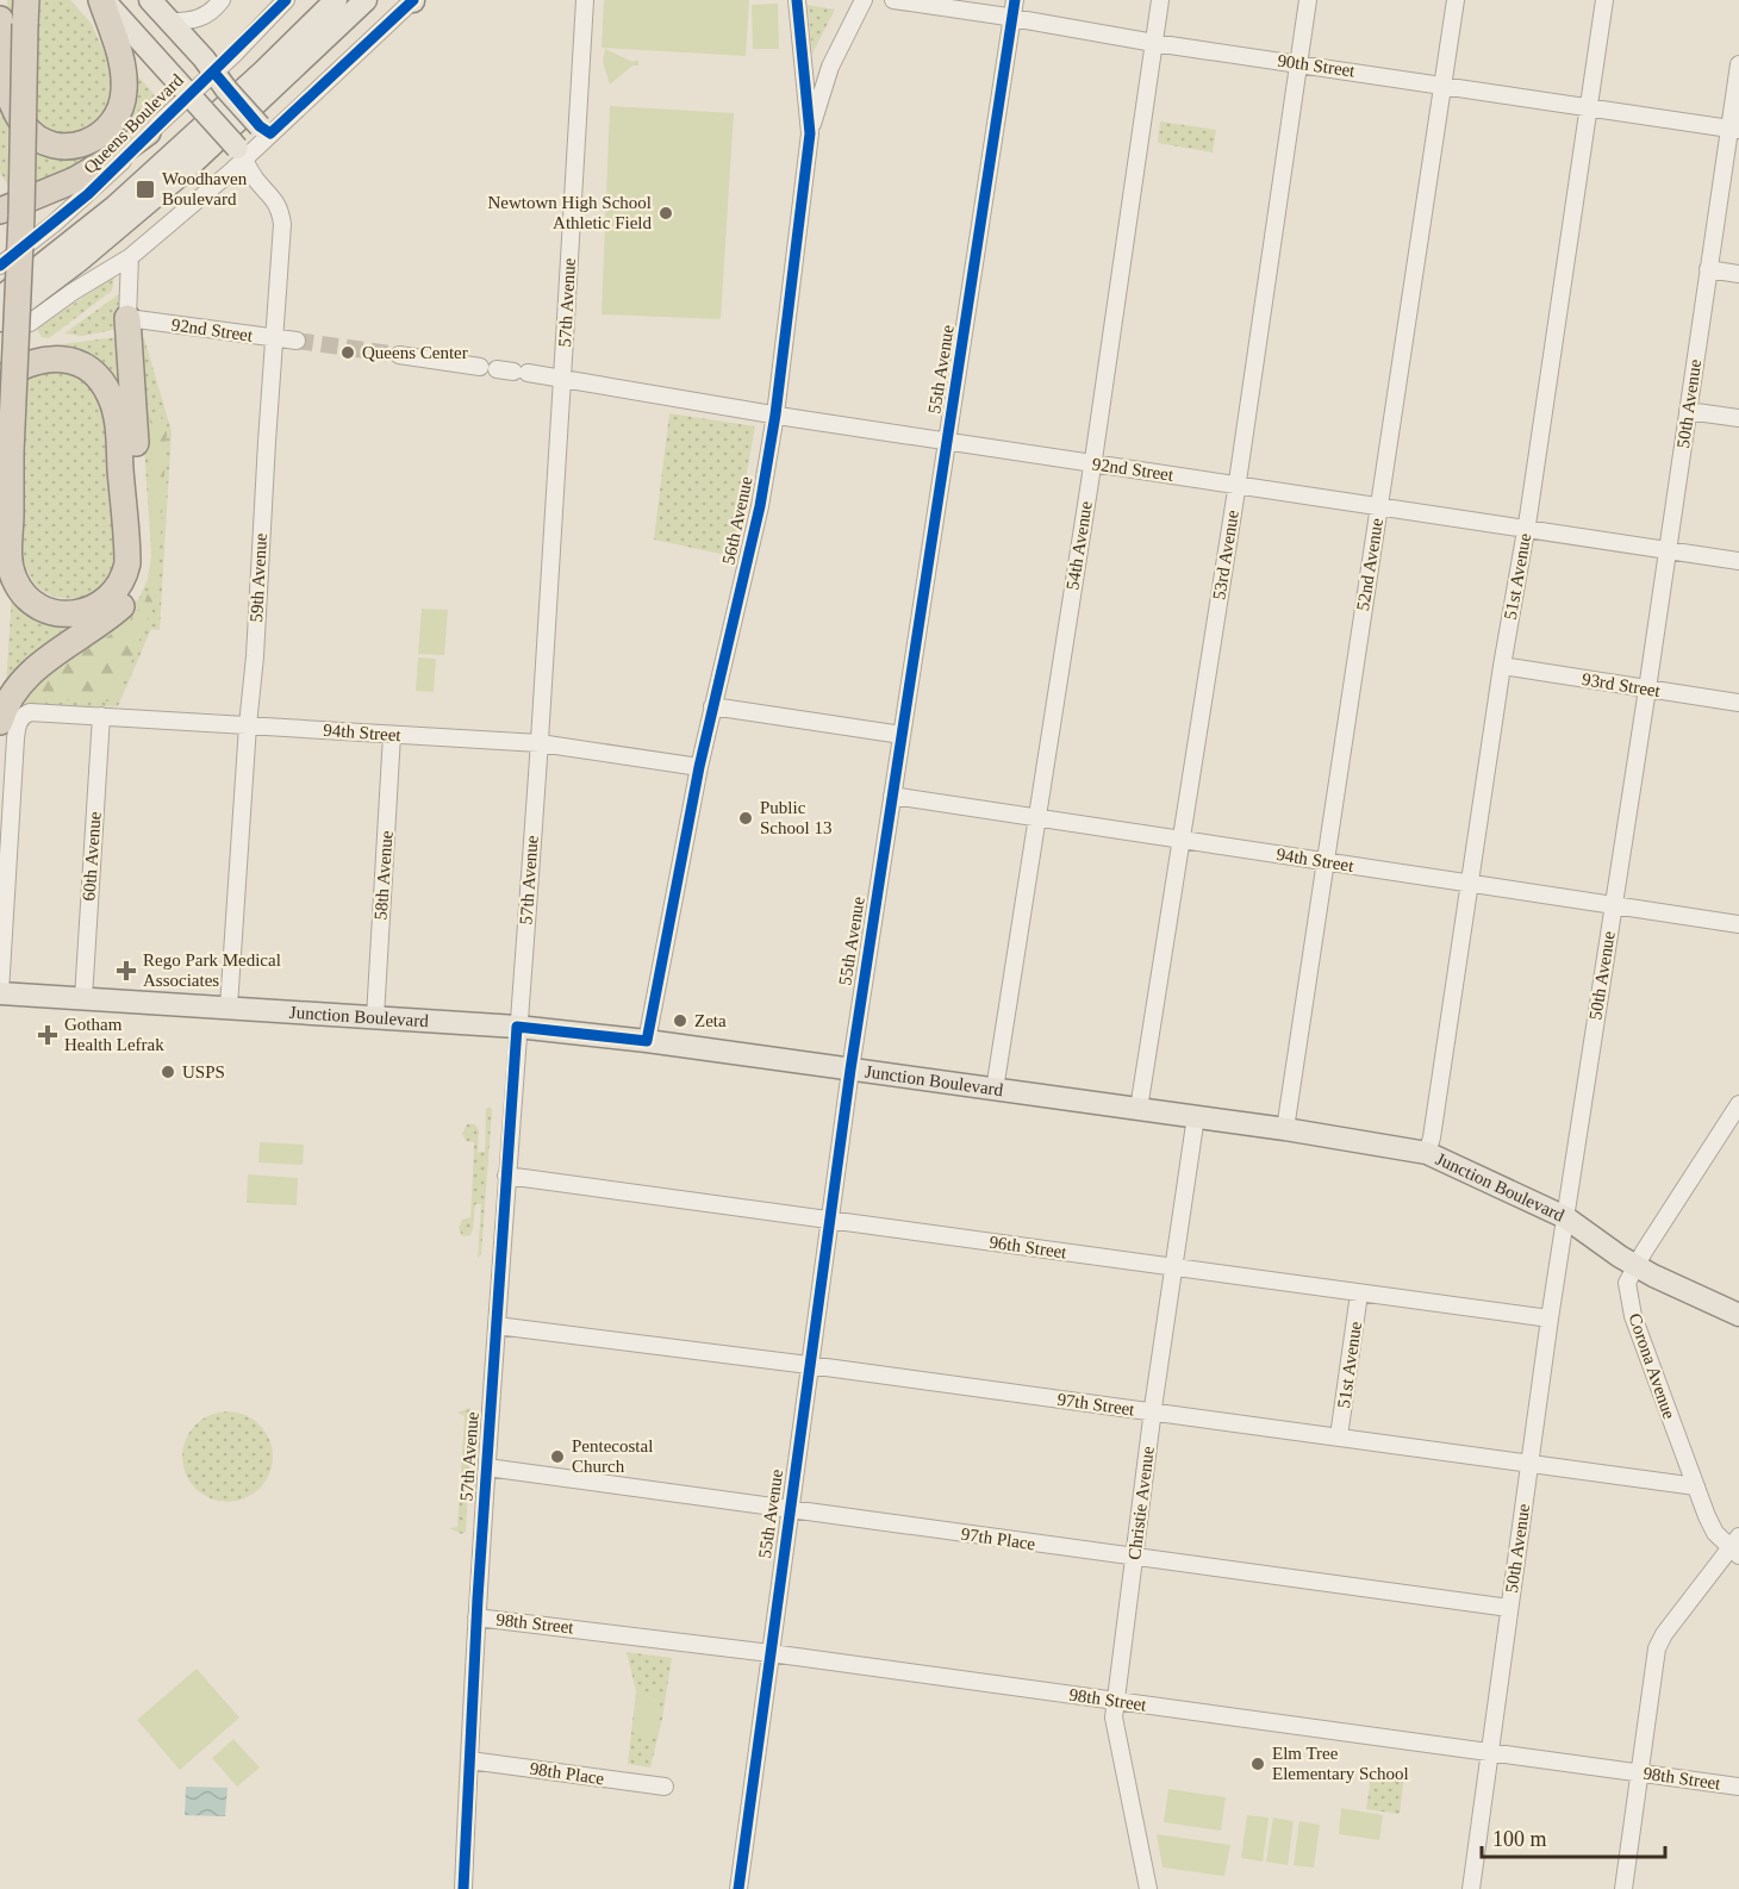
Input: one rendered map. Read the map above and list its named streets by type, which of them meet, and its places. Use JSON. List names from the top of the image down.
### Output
{
  "streets": {
    "main road": ["Junction Boulevard"],
    "street": [
      "90th Street",
      "Queens Boulevard",
      "57th Avenue",
      "92nd Street",
      "55th Avenue",
      "50th Avenue",
      "56th Avenue",
      "54th Avenue",
      "53rd Avenue",
      "52nd Avenue",
      "51st Avenue",
      "59th Avenue",
      "93rd Street",
      "94th Street",
      "60th Avenue",
      "58th Avenue",
      "96th Street",
      "Corona Avenue",
      "97th Street",
      "Christie Avenue",
      "97th Place",
      "98th Street",
      "98th Place"
    ]
  },
  "crossings": [
    ["90th Street", "55th Avenue"],
    ["90th Street", "50th Avenue"],
    ["90th Street", "54th Avenue"],
    ["90th Street", "53rd Avenue"],
    ["90th Street", "52nd Avenue"],
    ["90th Street", "51st Avenue"],
    ["57th Avenue", "92nd Street"],
    ["57th Avenue", "94th Street"],
    ["57th Avenue", "Junction Boulevard"],
    ["57th Avenue", "96th Street"],
    ["57th Avenue", "97th Street"],
    ["57th Avenue", "97th Place"],
    ["57th Avenue", "98th Street"],
    ["57th Avenue", "98th Place"],
    ["92nd Street", "55th Avenue"],
    ["92nd Street", "50th Avenue"],
    ["92nd Street", "56th Avenue"],
    ["92nd Street", "54th Avenue"],
    ["92nd Street", "53rd Avenue"],
    ["92nd Street", "52nd Avenue"],
    ["92nd Street", "51st Avenue"],
    ["92nd Street", "59th Avenue"],
    ["55th Avenue", "94th Street"],
    ["55th Avenue", "Junction Boulevard"],
    ["55th Avenue", "96th Street"],
    ["55th Avenue", "97th Street"],
    ["55th Avenue", "97th Place"],
    ["55th Avenue", "98th Street"],
    ["50th Avenue", "93rd Street"],
    ["50th Avenue", "94th Street"],
    ["50th Avenue", "Junction Boulevard"],
    ["50th Avenue", "96th Street"],
    ["50th Avenue", "97th Street"],
    ["50th Avenue", "97th Place"],
    ["50th Avenue", "98th Street"],
    ["56th Avenue", "94th Street"],
    ["56th Avenue", "Junction Boulevard"],
    ["54th Avenue", "94th Street"],
    ["54th Avenue", "Junction Boulevard"],
    ["53rd Avenue", "94th Street"],
    ["53rd Avenue", "Junction Boulevard"],
    ["52nd Avenue", "94th Street"],
    ["52nd Avenue", "Junction Boulevard"],
    ["51st Avenue", "93rd Street"],
    ["51st Avenue", "94th Street"],
    ["51st Avenue", "Junction Boulevard"],
    ["51st Avenue", "96th Street"],
    ["51st Avenue", "97th Street"],
    ["59th Avenue", "94th Street"],
    ["59th Avenue", "Junction Boulevard"],
    ["94th Street", "60th Avenue"],
    ["94th Street", "58th Avenue"],
    ["60th Avenue", "Junction Boulevard"],
    ["58th Avenue", "Junction Boulevard"],
    ["Junction Boulevard", "Corona Avenue"],
    ["Junction Boulevard", "Christie Avenue"],
    ["96th Street", "Christie Avenue"],
    ["Corona Avenue", "97th Street"],
    ["97th Street", "Christie Avenue"],
    ["Christie Avenue", "97th Place"],
    ["Christie Avenue", "98th Street"]
  ],
  "places": {
    "transit": ["Woodhaven Boulevard"],
    "other": [
      "Newtown High School Athletic Field",
      "Queens Center",
      "Public School 13",
      "Zeta",
      "USPS",
      "Pentecostal Church",
      "Elm Tree Elementary School"
    ],
    "health": ["Rego Park Medical Associates", "Gotham Health Lefrak"]
  },
  "scale_bar": "100 m"
}
